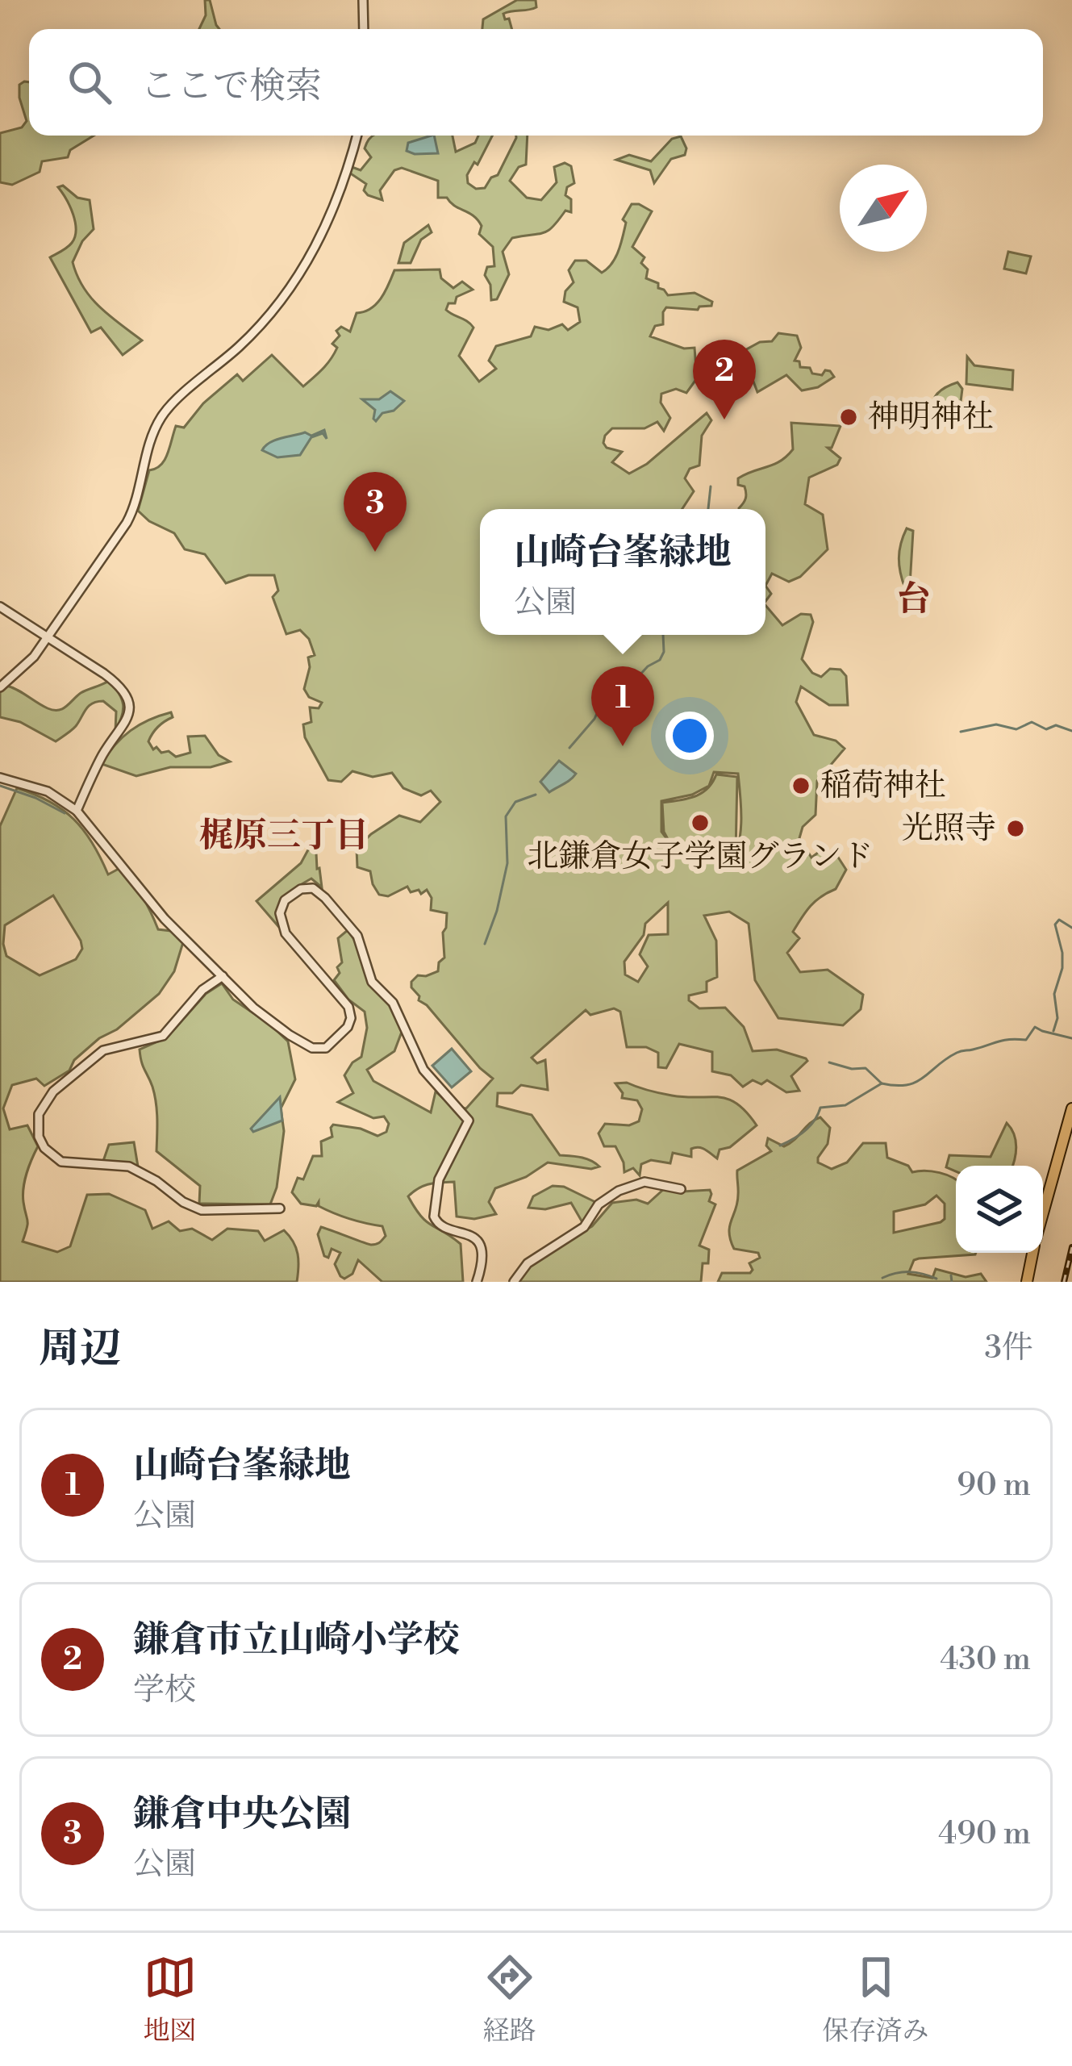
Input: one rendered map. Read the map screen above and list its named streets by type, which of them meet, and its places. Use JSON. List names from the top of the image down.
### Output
{
  "districts": ["台", "梶原三丁目"],
  "places": [
    "神明神社",
    "稲荷神社",
    "北鎌倉女子学園グランド",
    "光照寺"
  ],
  "north": "top right",
  "page": {
    "search": "ここで検索",
    "pins": ["2", "3", "1"],
    "popup": ["山崎台峯緑地", "公園"],
    "heading": ["周辺", "3件"],
    "list": [
      {
        "mark": "1",
        "name": "山崎台峯緑地",
        "note": "公園",
        "value": "90 m"
      },
      {
        "mark": "2",
        "name": "鎌倉市立山崎小学校",
        "note": "学校",
        "value": "430 m"
      },
      {
        "mark": "3",
        "name": "鎌倉中央公園",
        "note": "公園",
        "value": "490 m"
      }
    ],
    "nav": ["地図", "経路", "保存済み"]
  }
}
